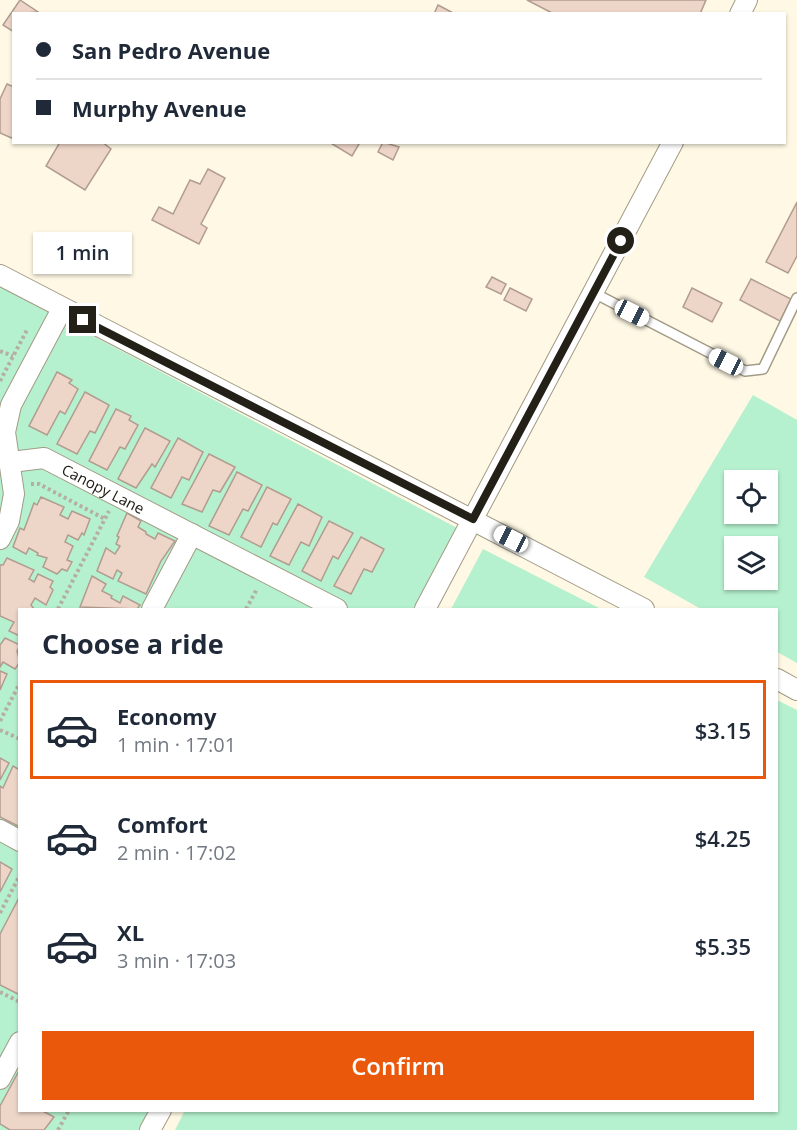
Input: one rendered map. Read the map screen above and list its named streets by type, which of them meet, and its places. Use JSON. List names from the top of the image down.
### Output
{
  "streets": {
    "street": ["Canopy Lane"]
  },
  "page": {
    "banner": ["San Pedro Avenue", "Murphy Avenue"],
    "bubble": "1 min",
    "heading": "Choose a ride",
    "list": [
      {
        "name": "Economy",
        "note": "1 min · 17:01",
        "value": "$3.15"
      },
      {
        "name": "Comfort",
        "note": "2 min · 17:02",
        "value": "$4.25"
      },
      {
        "name": "XL",
        "note": "3 min · 17:03",
        "value": "$5.35"
      }
    ],
    "buttons": "Confirm"
  }
}
